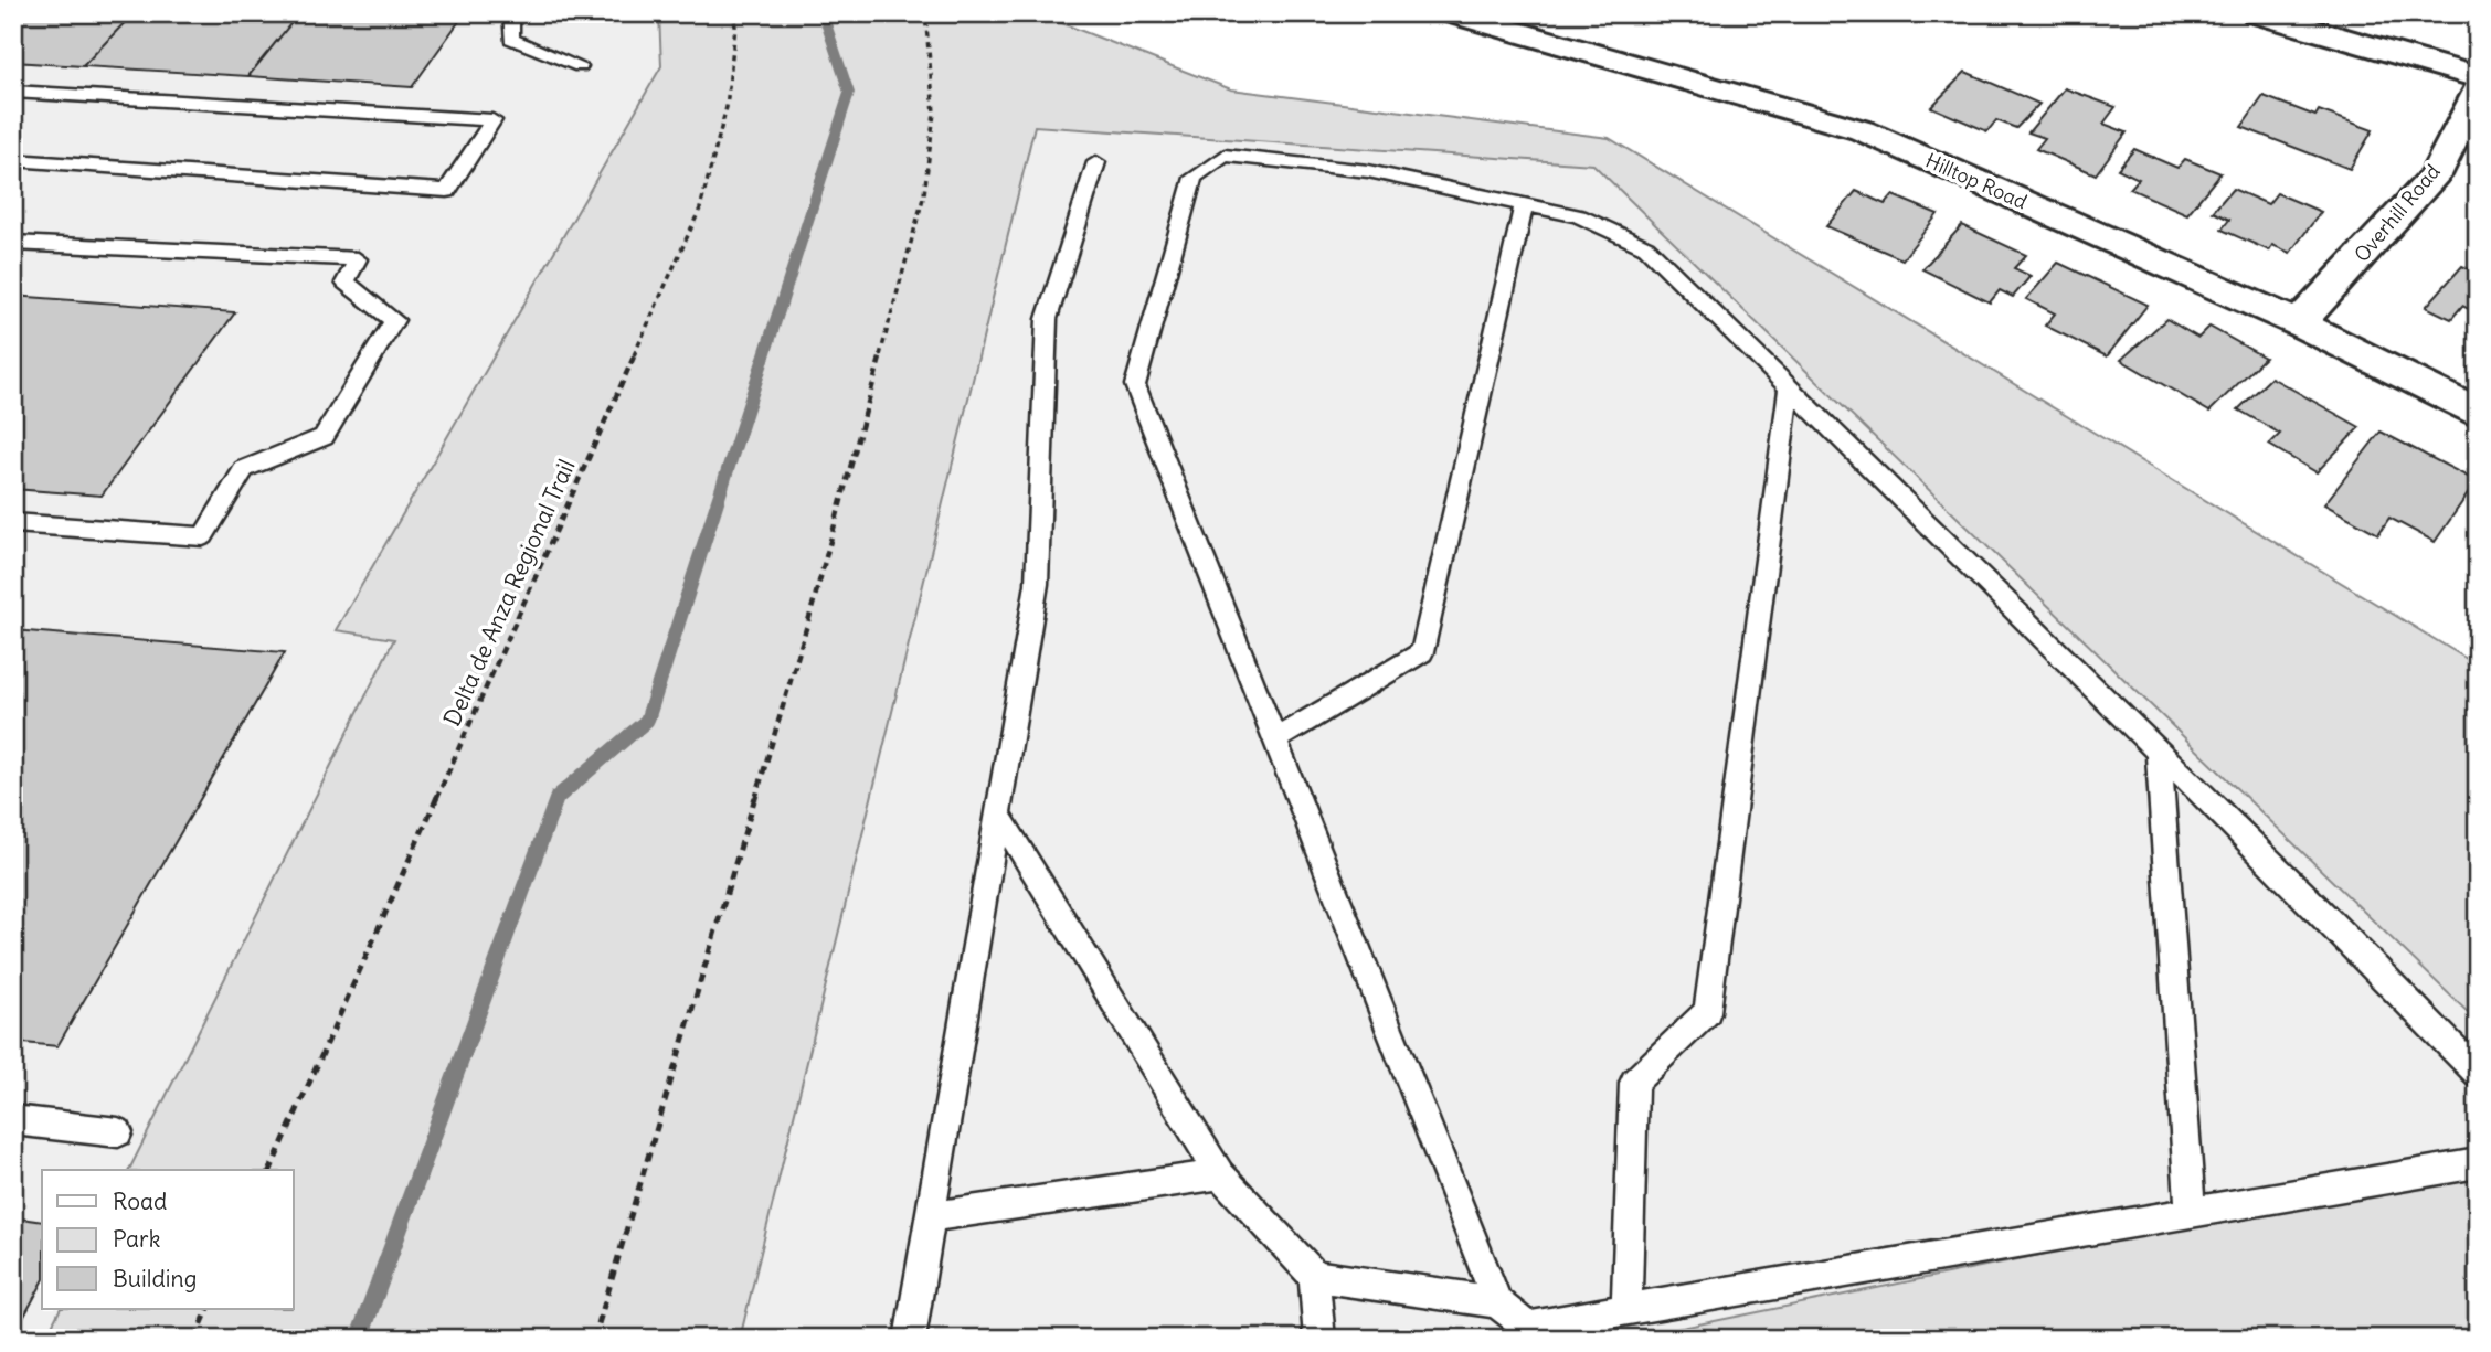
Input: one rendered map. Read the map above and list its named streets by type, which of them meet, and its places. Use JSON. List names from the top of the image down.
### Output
{
  "streets": {
    "street": ["Hilltop Road", "Overhill Road"],
    "path": ["Delta de Anza Regional Trail"]
  },
  "crossings": [
    ["Hilltop Road", "Overhill Road"]
  ],
  "legend": ["Road", "Park", "Building"]
}
